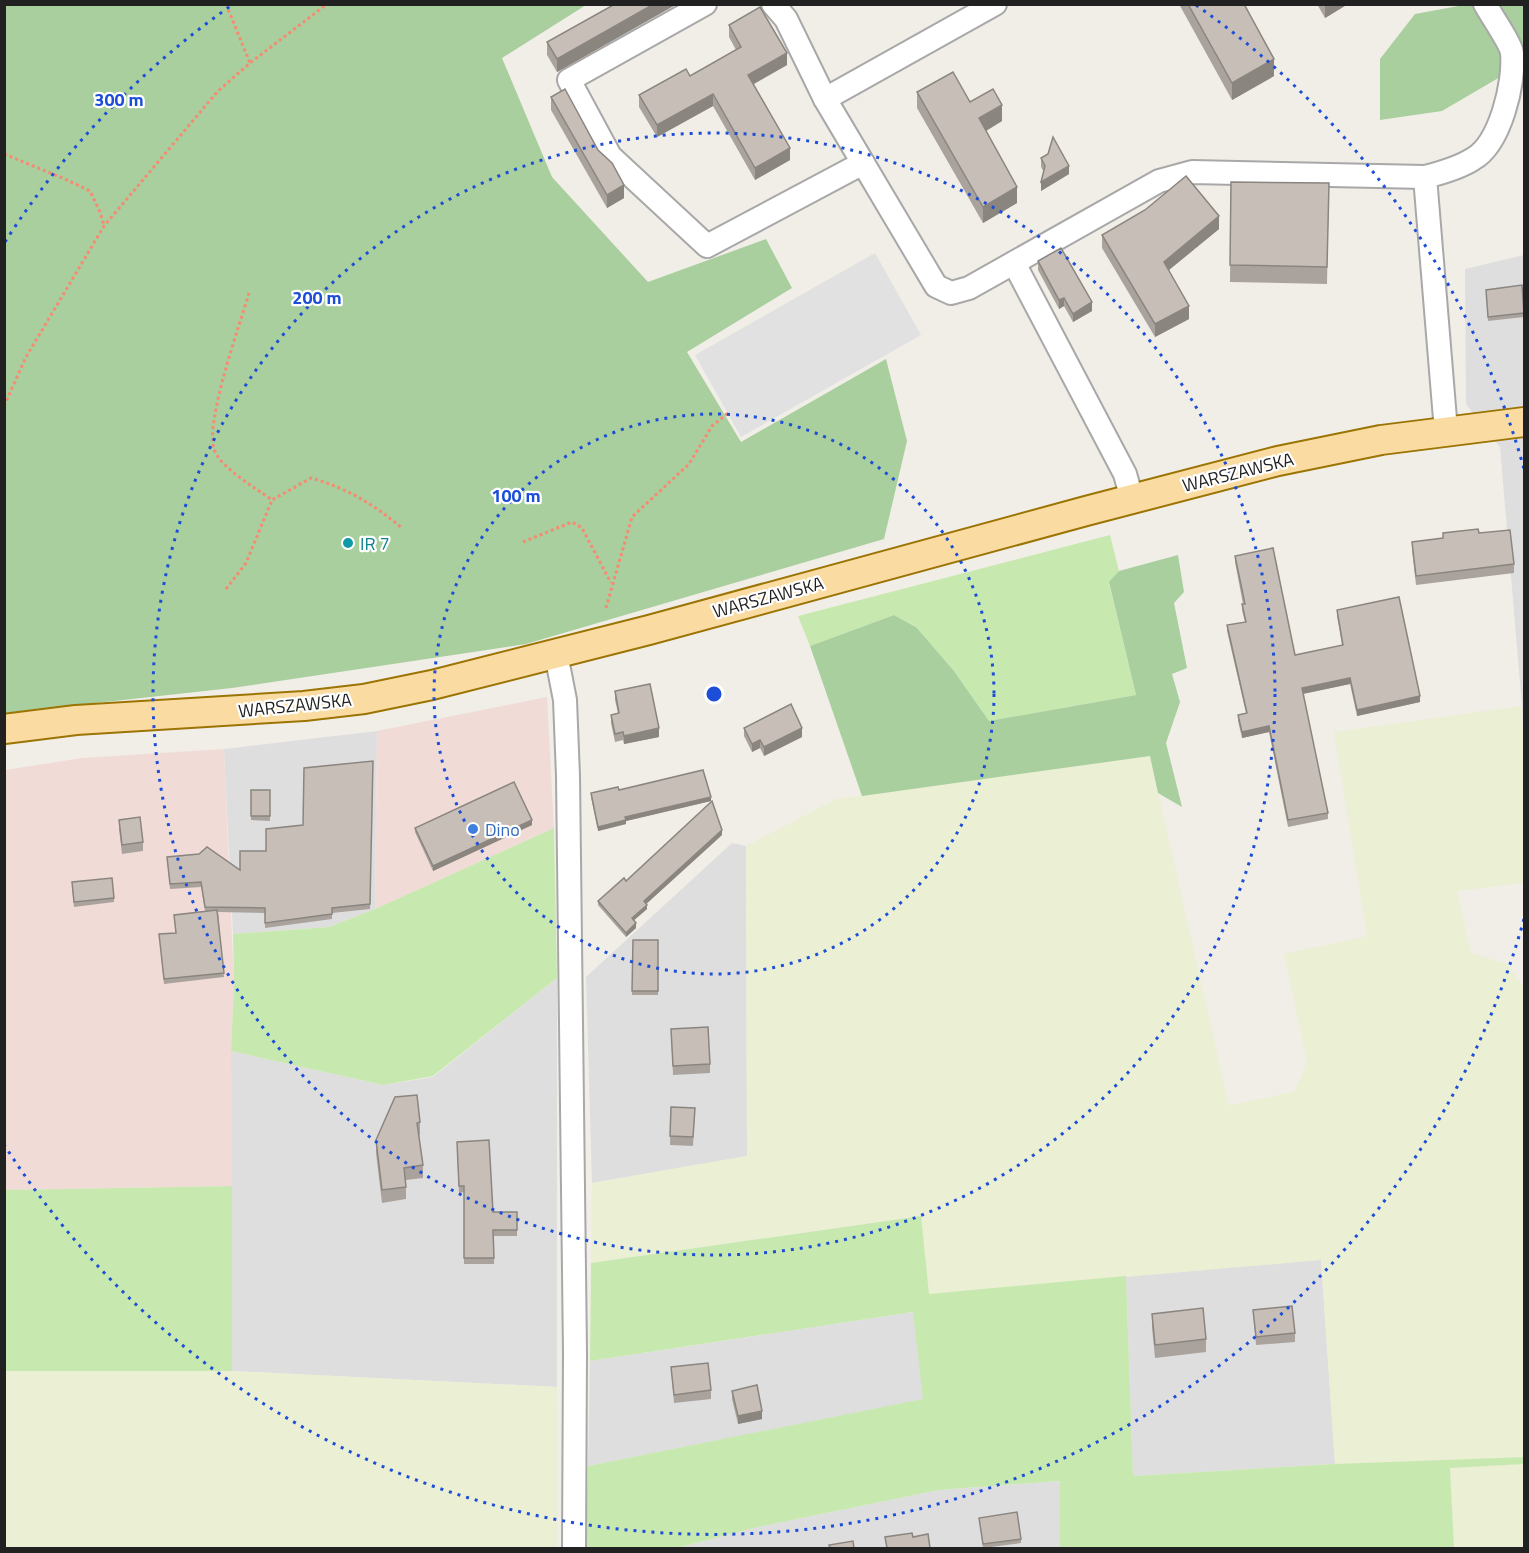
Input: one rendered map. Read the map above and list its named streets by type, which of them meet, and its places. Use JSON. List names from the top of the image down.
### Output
{
  "streets": {
    "main road": ["WARSZAWSKA"]
  },
  "places": ["IR 7", "Dino"],
  "rings": ["300 m", "200 m", "100 m"]
}
